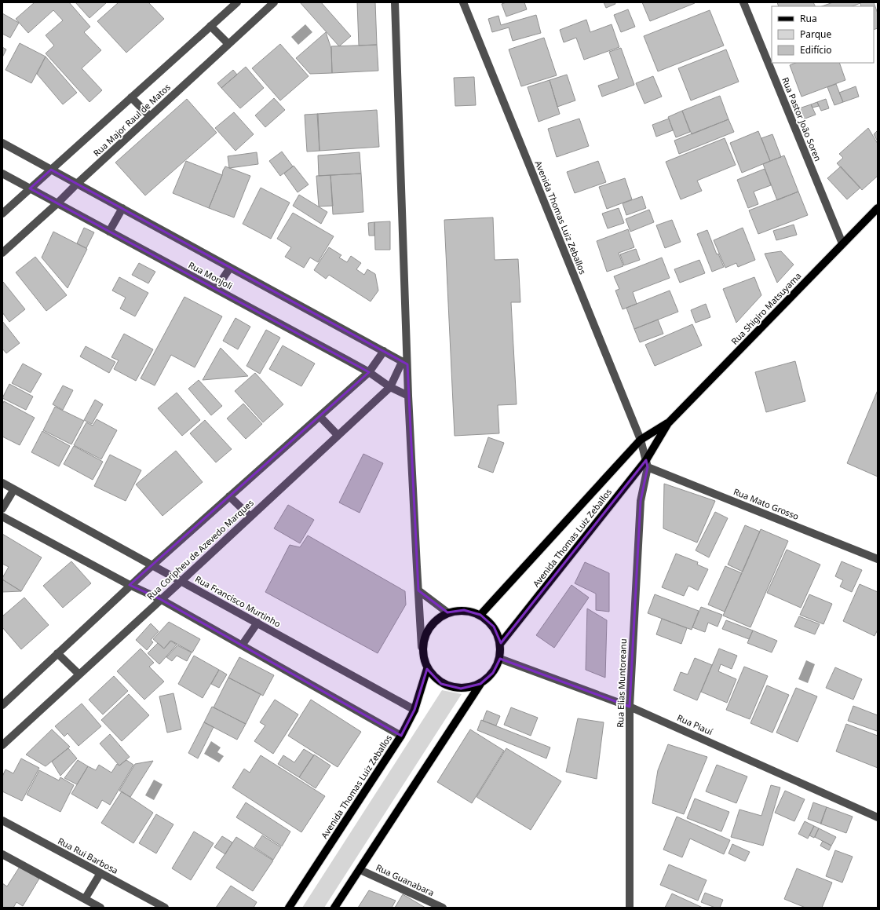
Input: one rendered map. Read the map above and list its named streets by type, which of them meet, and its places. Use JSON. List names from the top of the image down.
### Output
{
  "streets": {
    "main road": ["Avenida Thomas Luiz Zeballos", "Rua Shigiro Matsuyama"],
    "street": [
      "Rua Pastor João Soren",
      "Rua Major Raul de Matos",
      "Rua Monjoli",
      "Rua Mato Grosso",
      "Rua Coripheu de Azevedo Marques",
      "Rua Francisco Murtinho",
      "Rua Elias Muntoreanu",
      "Rua Piauí",
      "Rua Rui Barbosa",
      "Rua Guanabara"
    ]
  },
  "crossings": [
    ["Rua Pastor João Soren", "Rua Shigiro Matsuyama"],
    ["Rua Major Raul de Matos", "Rua Monjoli"],
    ["Avenida Thomas Luiz Zeballos", "Rua Shigiro Matsuyama"],
    ["Avenida Thomas Luiz Zeballos", "Rua Mato Grosso"],
    ["Avenida Thomas Luiz Zeballos", "Rua Francisco Murtinho"],
    ["Avenida Thomas Luiz Zeballos", "Rua Elias Muntoreanu"],
    ["Avenida Thomas Luiz Zeballos", "Rua Piauí"],
    ["Rua Monjoli", "Rua Coripheu de Azevedo Marques"],
    ["Rua Shigiro Matsuyama", "Rua Mato Grosso"],
    ["Rua Shigiro Matsuyama", "Rua Elias Muntoreanu"],
    ["Rua Mato Grosso", "Rua Elias Muntoreanu"],
    ["Rua Coripheu de Azevedo Marques", "Rua Francisco Murtinho"],
    ["Rua Elias Muntoreanu", "Rua Piauí"]
  ],
  "legend": ["Rua", "Parque", "Edifício"]
}
